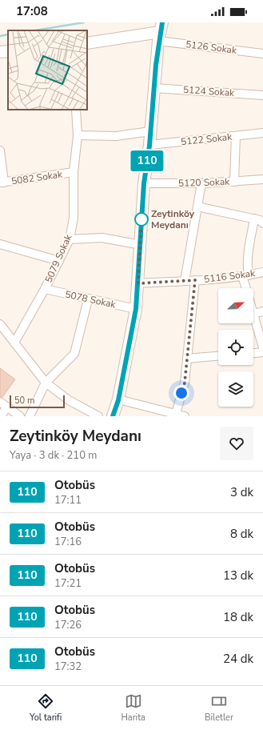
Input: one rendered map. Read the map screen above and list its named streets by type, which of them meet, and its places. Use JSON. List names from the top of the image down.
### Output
{
  "streets": {
    "street": [
      "5126 Sokak",
      "5124 Sokak",
      "5122 Sokak",
      "5082 Sokak",
      "5120 Sokak",
      "5079 Sokak",
      "5116 Sokak",
      "5078 Sokak"
    ]
  },
  "crossings": [
    ["5082 Sokak", "5079 Sokak"],
    ["5079 Sokak", "5078 Sokak"]
  ],
  "places": ["Zeytinköy Meydanı"],
  "lines": ["bus line 110"],
  "scale_bar": "50 m",
  "north": "right",
  "page": {
    "status": "17:08",
    "on_map": "110",
    "scale": "50 m",
    "heading": ["Zeytinköy Meydanı", "Yaya · 3 dk · 210 m"],
    "list": [
      {
        "mark": "110",
        "name": "Otobüs",
        "note": "17:11",
        "value": "3 dk"
      },
      {
        "mark": "110",
        "name": "Otobüs",
        "note": "17:16",
        "value": "8 dk"
      },
      {
        "mark": "110",
        "name": "Otobüs",
        "note": "17:21",
        "value": "13 dk"
      },
      {
        "mark": "110",
        "name": "Otobüs",
        "note": "17:26",
        "value": "18 dk"
      },
      {
        "mark": "110",
        "name": "Otobüs",
        "note": "17:32",
        "value": "24 dk"
      }
    ],
    "tabs": ["Yol tarifi", "Harita", "Biletler"]
  }
}
